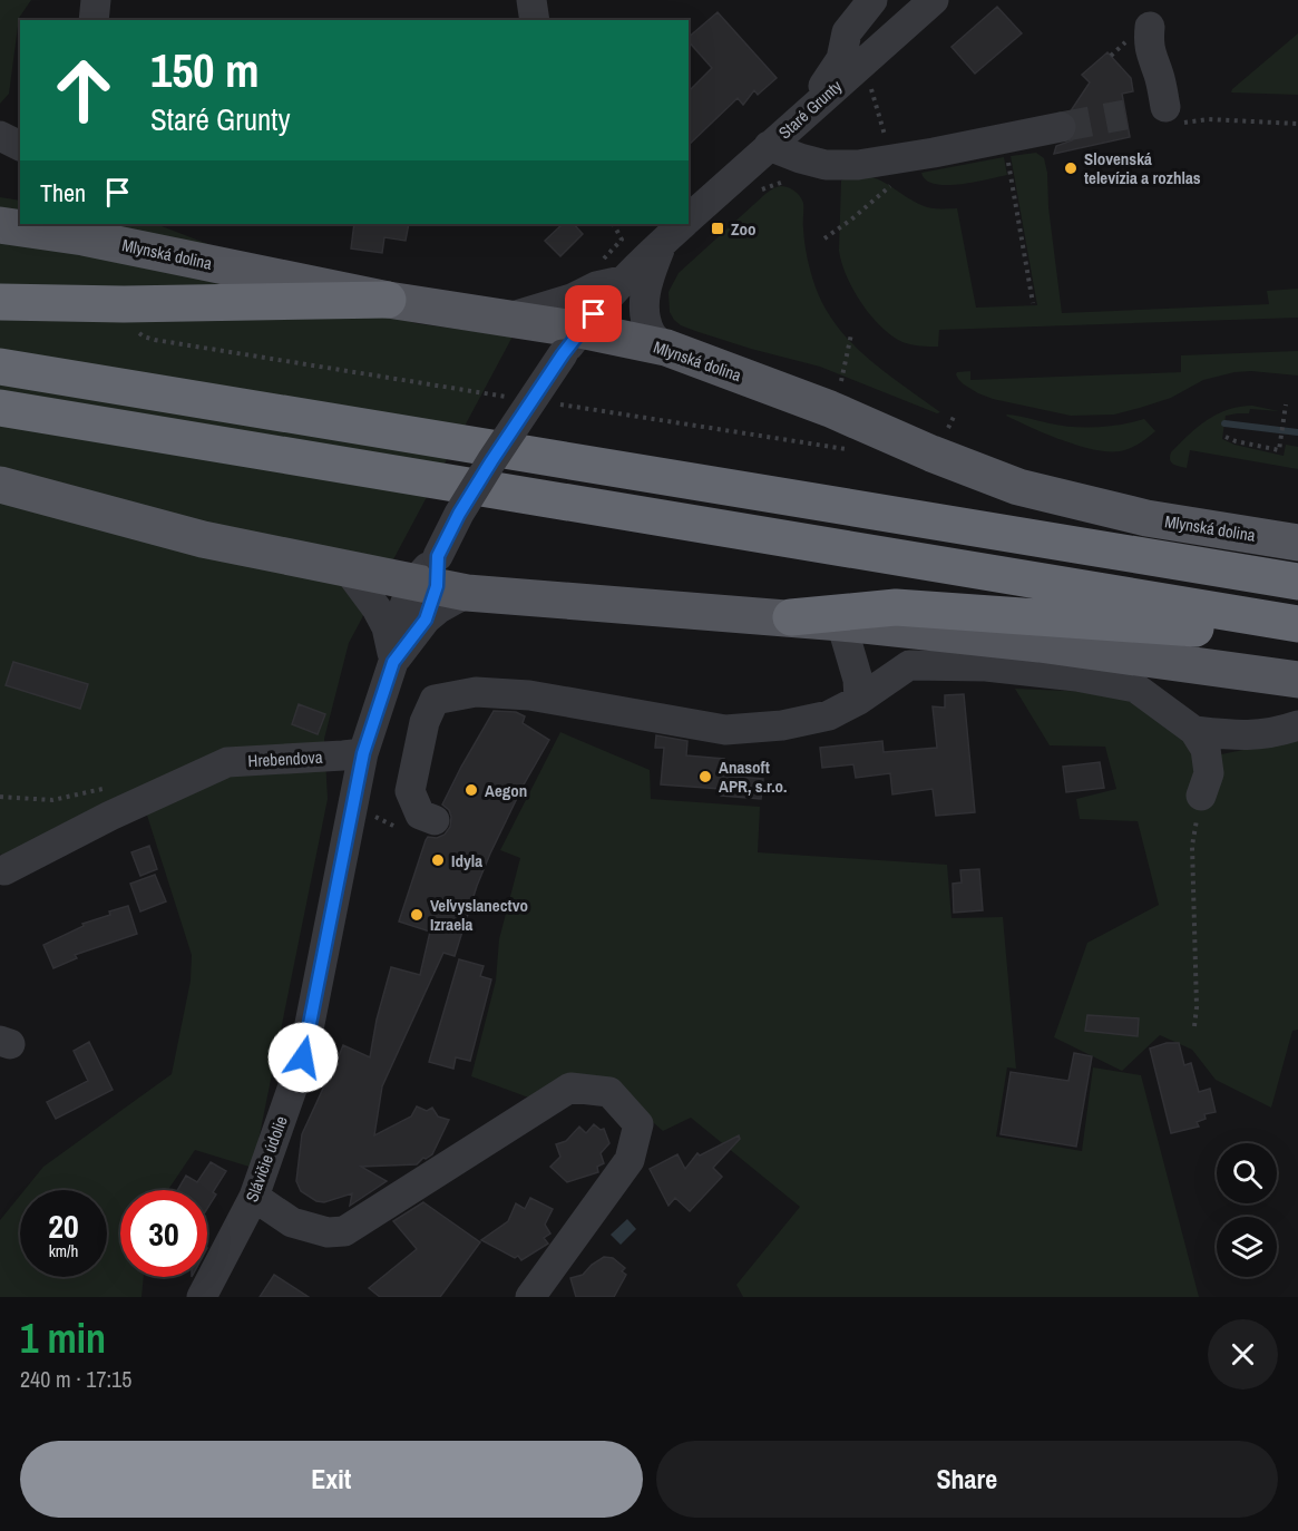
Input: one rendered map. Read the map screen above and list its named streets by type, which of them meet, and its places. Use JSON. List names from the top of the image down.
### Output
{
  "streets": {
    "main road": ["Mlynská dolina"],
    "street": ["Staré Grunty", "Hrebendova", "Slávičie údolie"]
  },
  "crossings": [
    ["Staré Grunty", "Mlynská dolina"],
    ["Staré Grunty", "Slávičie údolie"],
    ["Hrebendova", "Slávičie údolie"]
  ],
  "places": {
    "other": [
      "Slovenská televízia a rozhlas",
      "Anasoft APR, s.r.o.",
      "Aegon",
      "Idyla",
      "Veľvyslanectvo Izraela"
    ],
    "transit": ["Zoo"]
  },
  "page": {
    "turn": ["150 m", "Staré Grunty"],
    "then": "Then",
    "speed": "20 km/h",
    "limit": "30",
    "heading": ["1 min", "240 m · 17:15"],
    "buttons": ["Exit", "Share"]
  }
}
